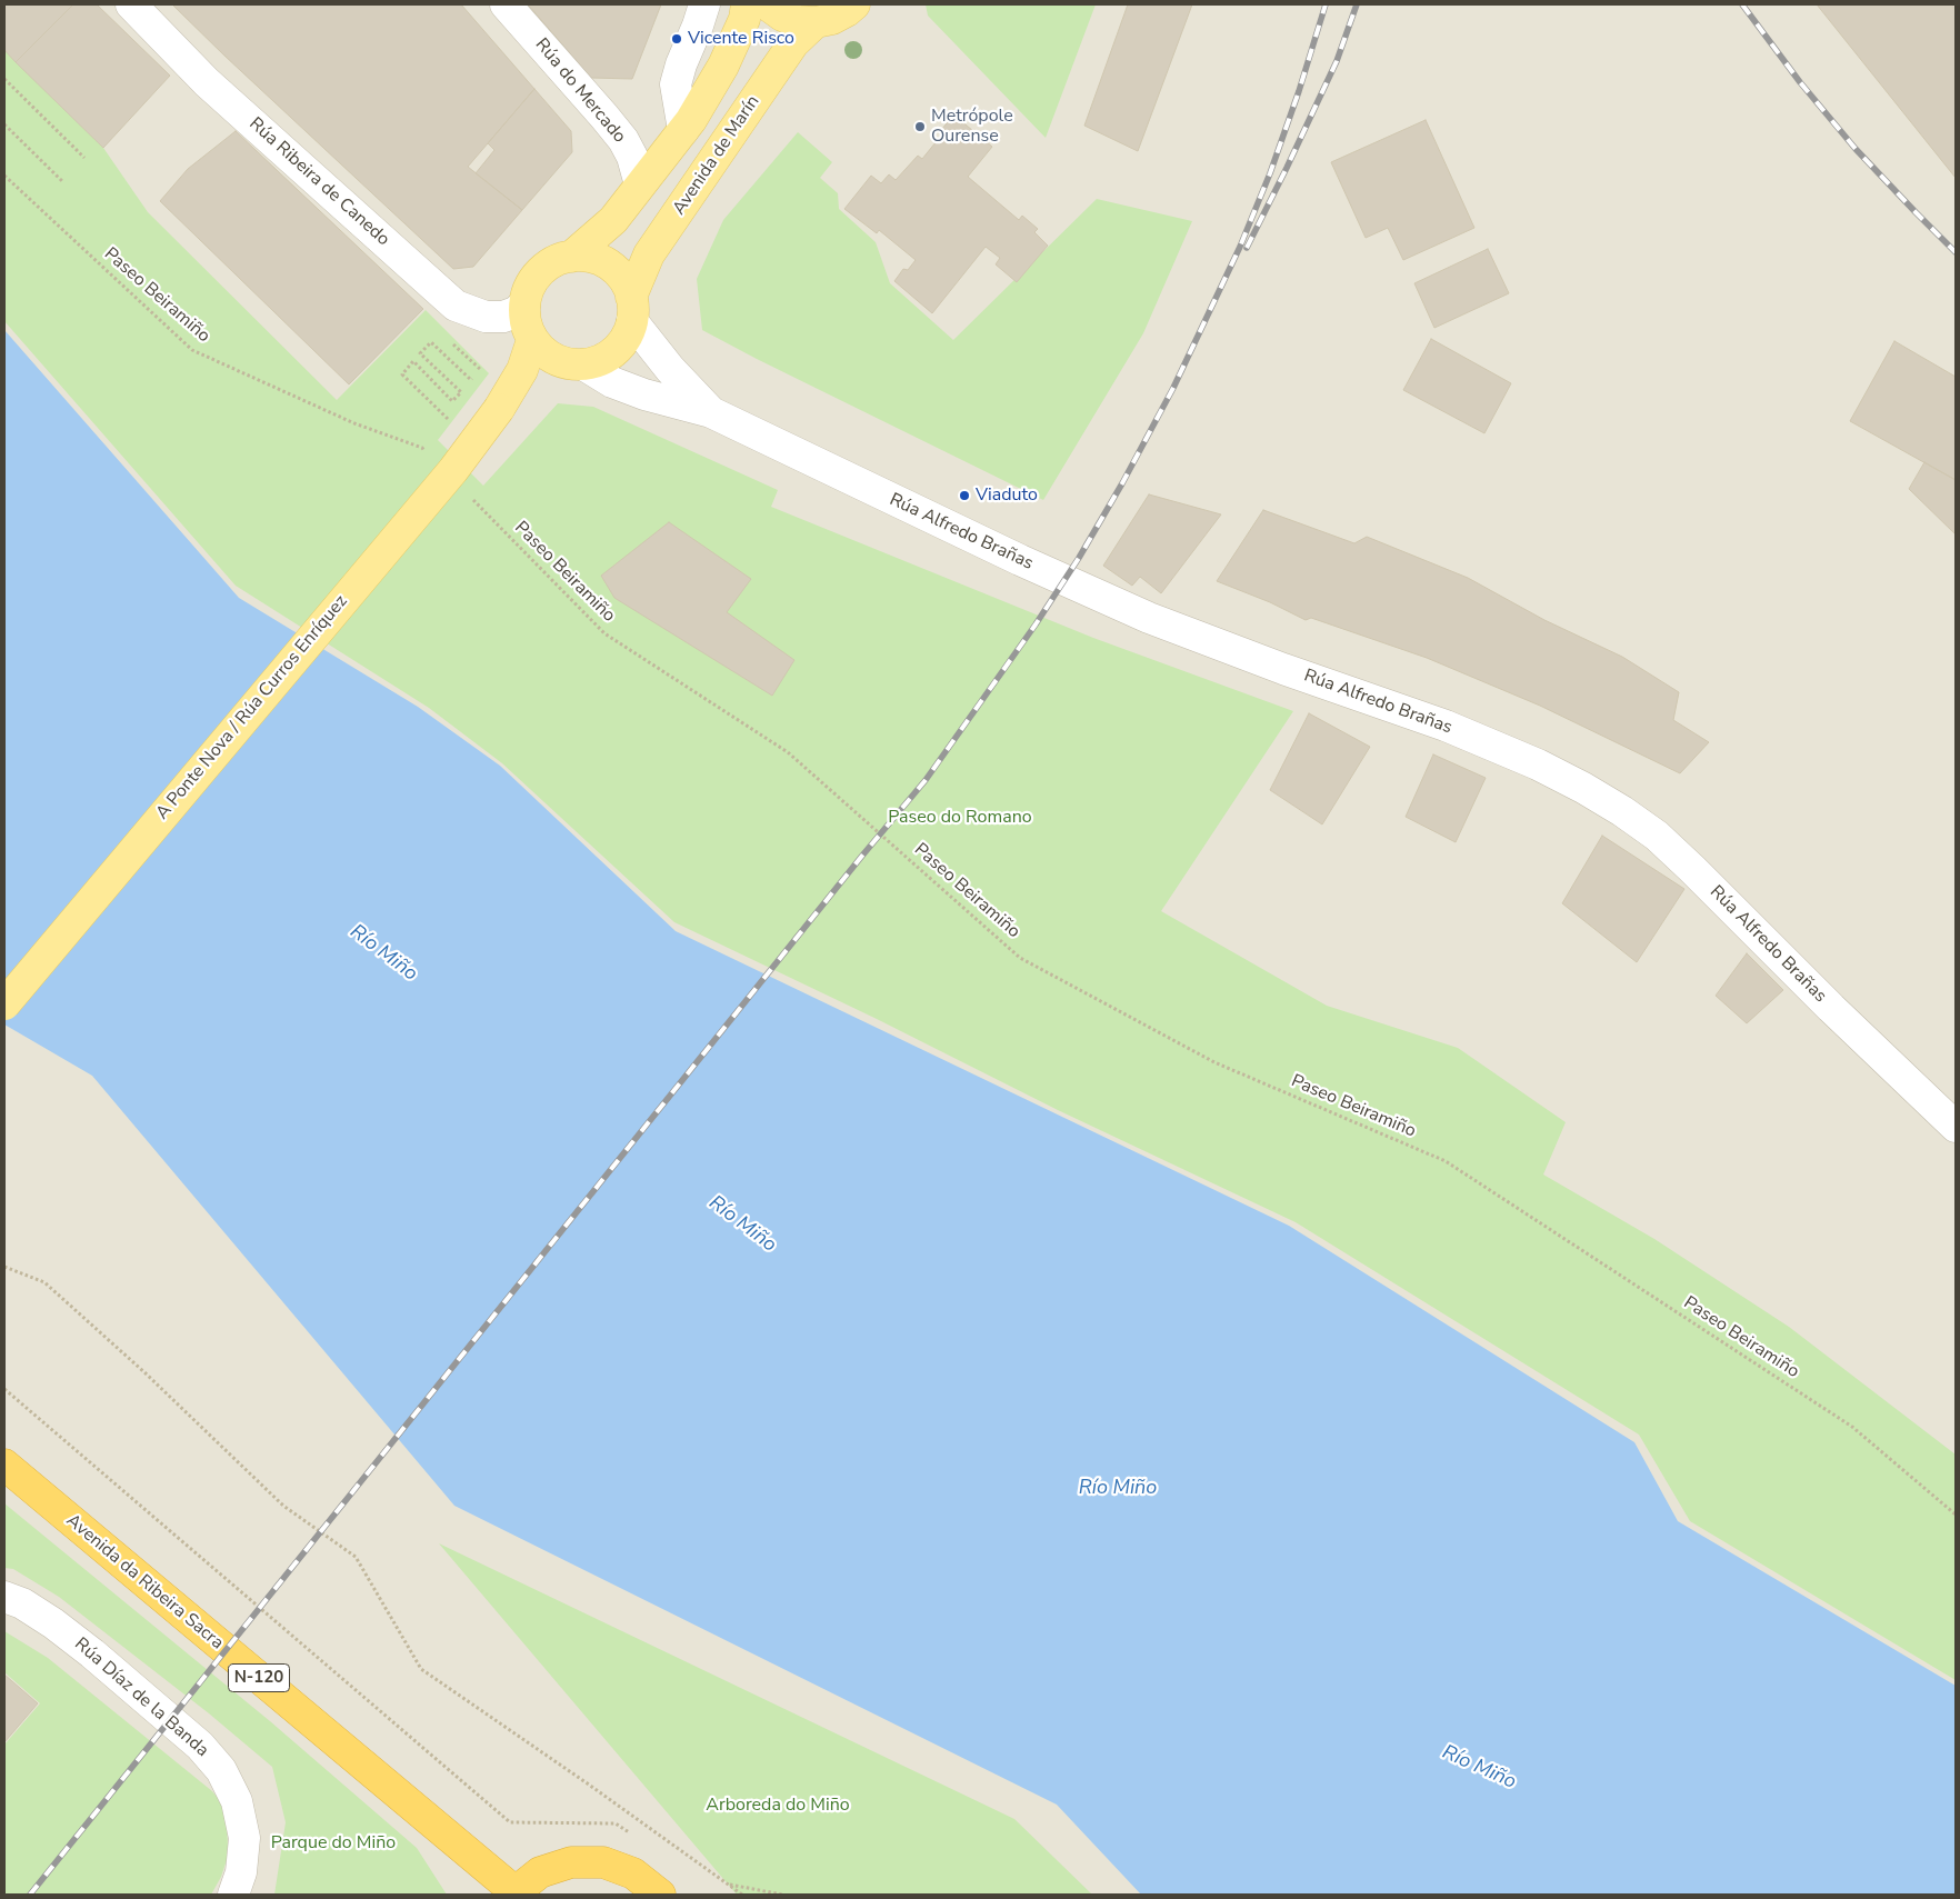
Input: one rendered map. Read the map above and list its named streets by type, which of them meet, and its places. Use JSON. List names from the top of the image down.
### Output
{
  "streets": {
    "highway": ["Avenida da Ribeira Sacra", "N-120"],
    "main road": ["Avenida de Marín", "A Ponte Nova / Rúa Curros Enríquez"],
    "street": [
      "Rúa do Mercado",
      "Rúa Ribeira de Canedo",
      "Rúa Alfredo Brañas",
      "Rúa Díaz de la Banda"
    ],
    "path": ["Paseo Beiramiño"]
  },
  "crossings": [
    ["Avenida de Marín", "Rúa Ribeira de Canedo"],
    ["Avenida de Marín", "Rúa Alfredo Brañas"],
    ["Rúa Ribeira de Canedo", "Rúa Alfredo Brañas"],
    ["Avenida da Ribeira Sacra", "N-120"]
  ],
  "water": ["Río Miño"],
  "parks": ["Paseo do Romano", "Arboreda do Miño", "Parque do Miño"],
  "places": ["Vicente Risco", "Metrópole Ourense", "Viaduto"]
}
